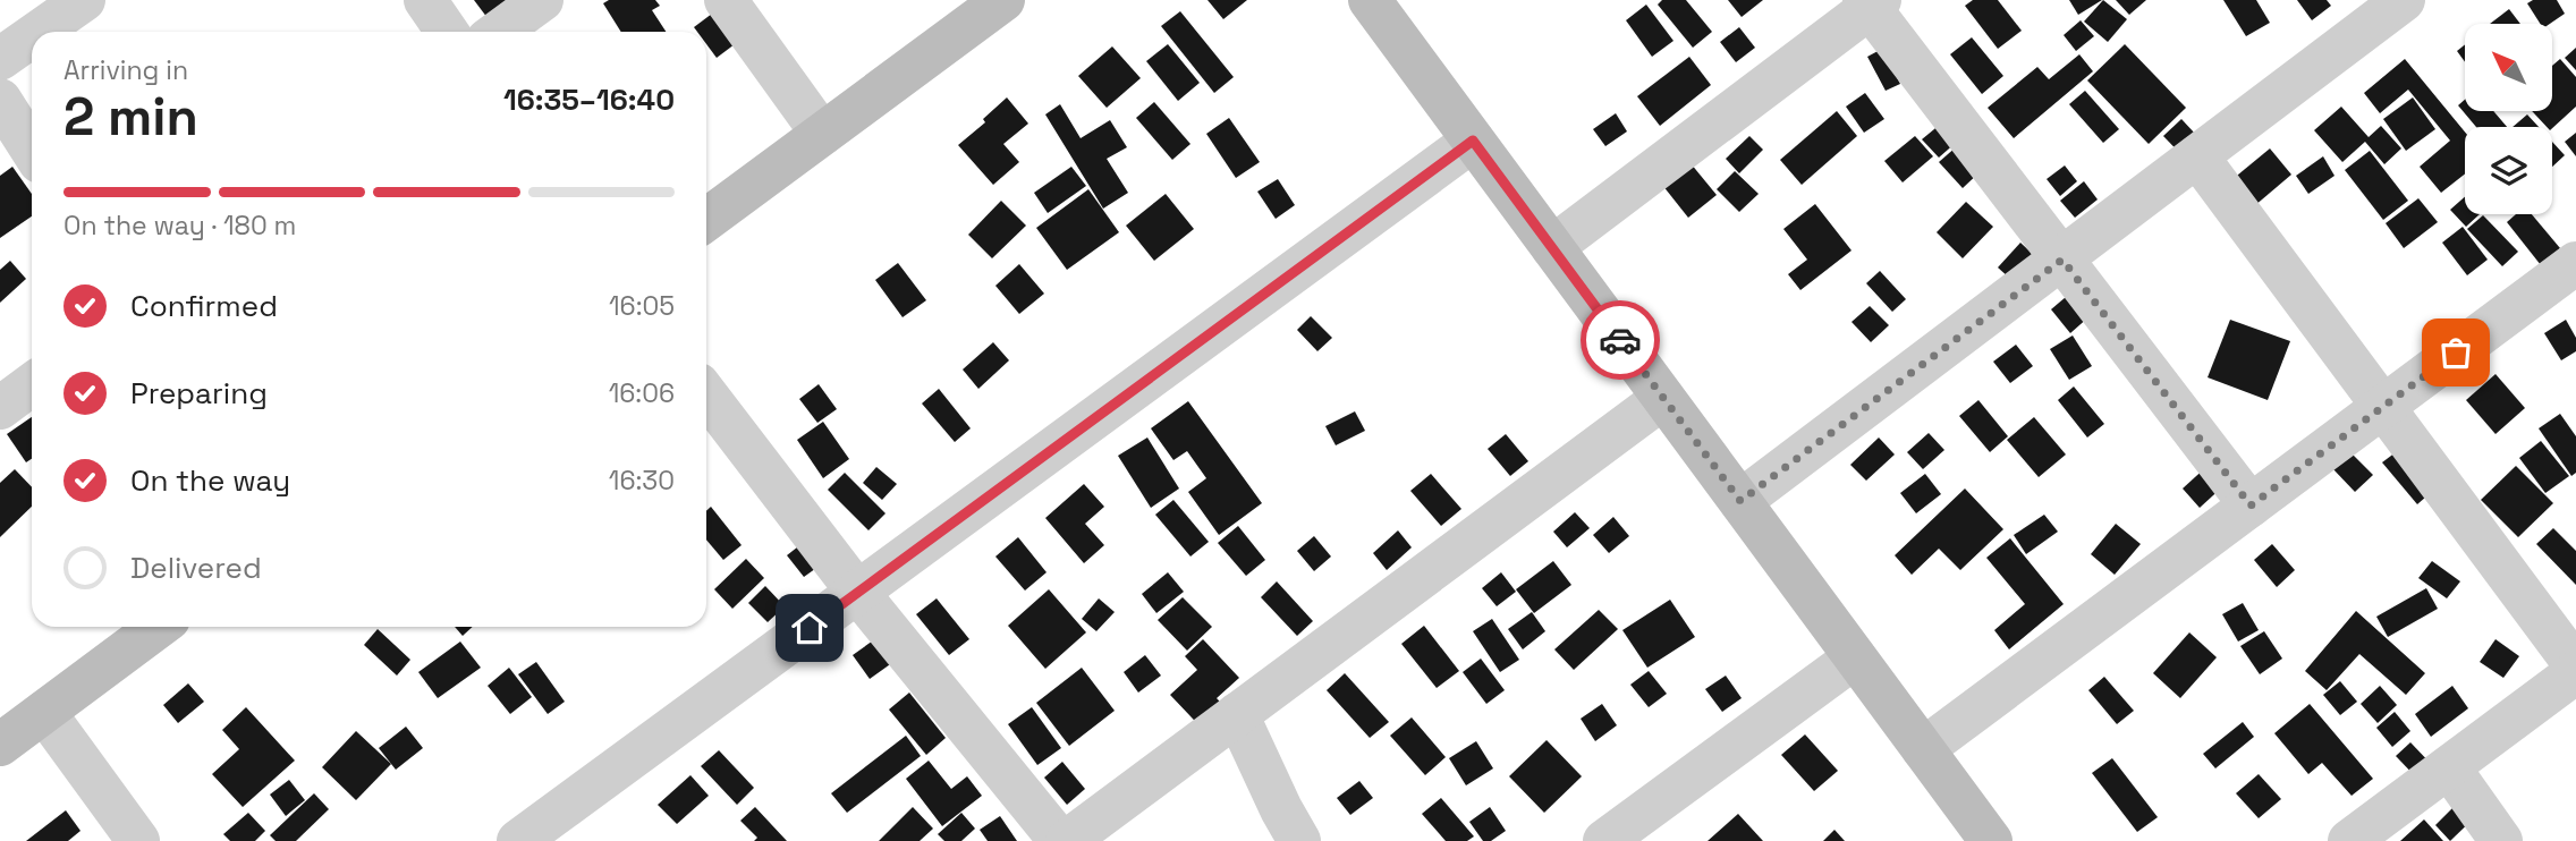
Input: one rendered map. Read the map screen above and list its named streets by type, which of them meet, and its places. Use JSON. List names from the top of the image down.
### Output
{
  "north": "top left",
  "page": {
    "heading": ["2 min", "Arriving in", "16:35–16:40"],
    "bar": "On the way · 180 m",
    "list": [
      ["Confirmed", "16:05"],
      ["Preparing", "16:06"],
      ["On the way", "16:30"],
      "Delivered"
    ]
  }
}
